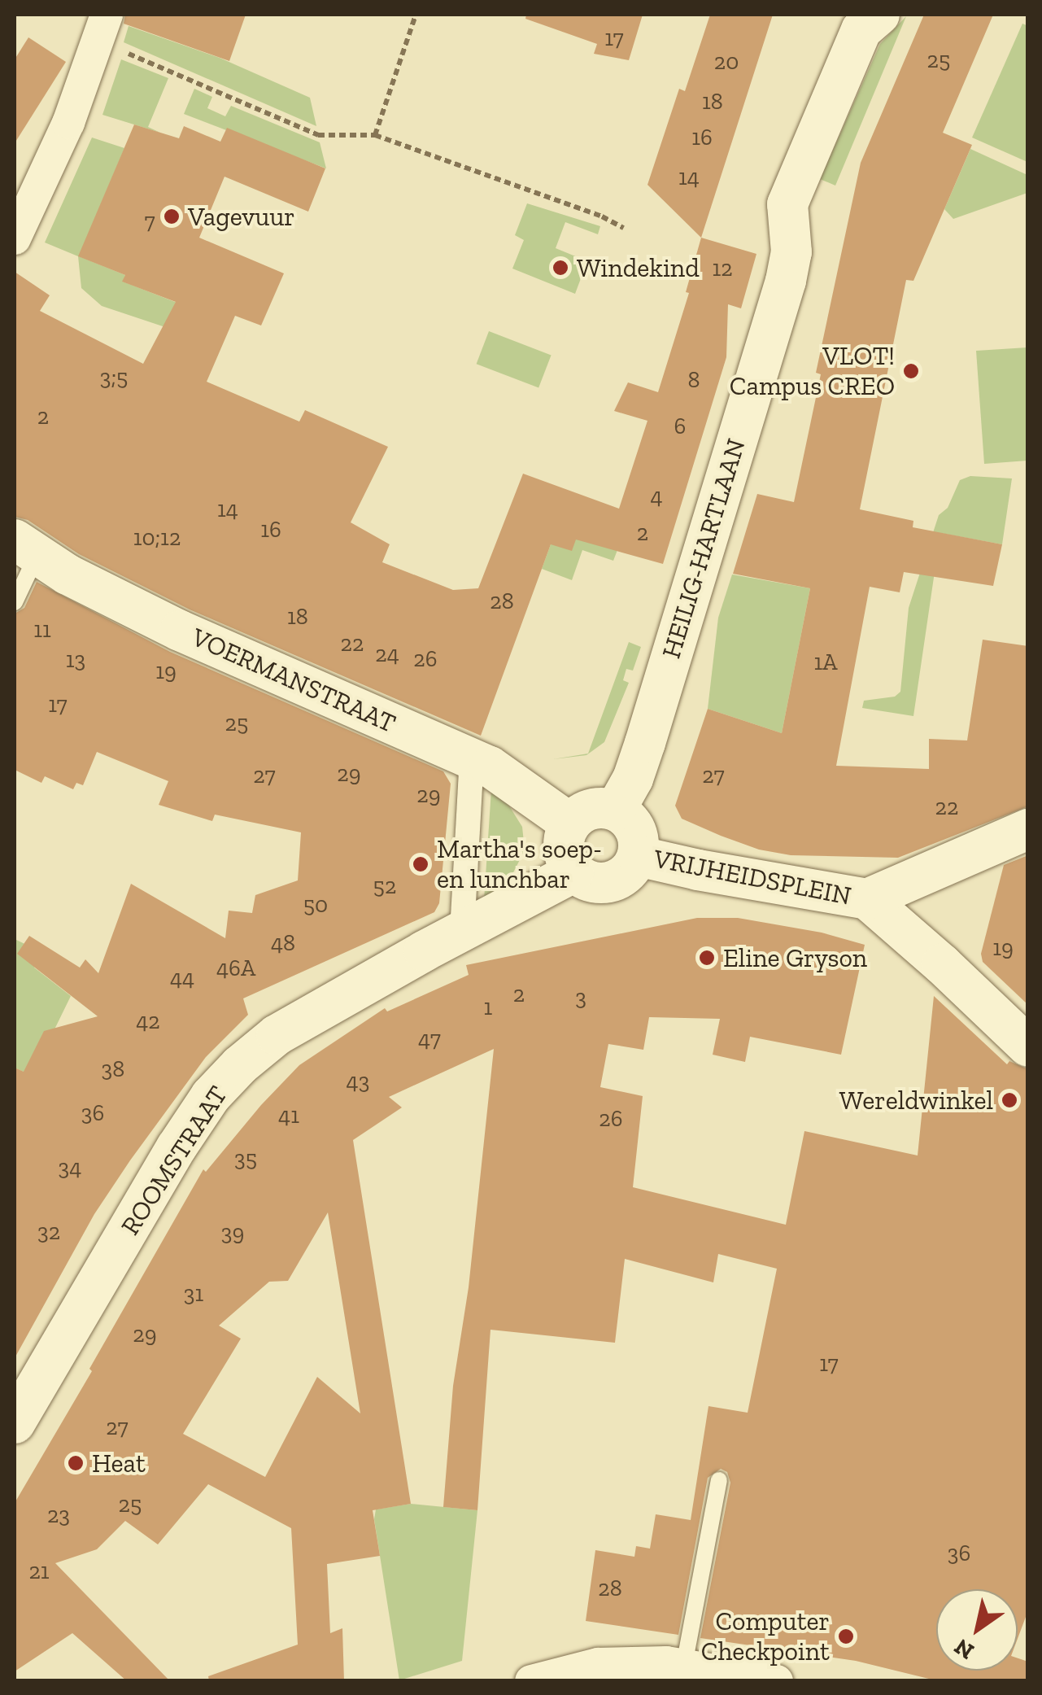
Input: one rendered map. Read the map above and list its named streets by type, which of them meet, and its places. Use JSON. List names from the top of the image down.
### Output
{
  "streets": {
    "street": [
      "HEILIG-HARTLAAN",
      "VOERMANSTRAAT",
      "VRIJHEIDSPLEIN",
      "ROOMSTRAAT"
    ]
  },
  "crossings": [
    ["HEILIG-HARTLAAN", "VOERMANSTRAAT"],
    ["HEILIG-HARTLAAN", "VRIJHEIDSPLEIN"],
    ["HEILIG-HARTLAAN", "ROOMSTRAAT"],
    ["VOERMANSTRAAT", "VRIJHEIDSPLEIN"],
    ["VOERMANSTRAAT", "ROOMSTRAAT"],
    ["VRIJHEIDSPLEIN", "ROOMSTRAAT"]
  ],
  "places": [
    "Vagevuur",
    "Windekind",
    "VLOT! Campus CREO",
    "Martha's soep- en lunchbar",
    "Eline Gryson",
    "Wereldwinkel",
    "Heat",
    "Computer Checkpoint"
  ],
  "house_numbers": [
    "17",
    "25",
    "20",
    "18",
    "16",
    "14",
    "7",
    "12",
    "3;5",
    "8",
    "2",
    "6",
    "4",
    "14",
    "16",
    "2",
    "10;12",
    "28",
    "18",
    "11",
    "22",
    "24",
    "26",
    "13",
    "1A",
    "19",
    "17",
    "25",
    "29",
    "27",
    "27",
    "29",
    "22",
    "52",
    "50",
    "48",
    "19",
    "46A",
    "44",
    "2",
    "3",
    "1",
    "42",
    "47",
    "38",
    "43",
    "36",
    "41",
    "26",
    "35",
    "34",
    "32",
    "39",
    "31",
    "29",
    "17",
    "27",
    "25",
    "23",
    "36",
    "21",
    "28"
  ],
  "north": "bottom left"
}
